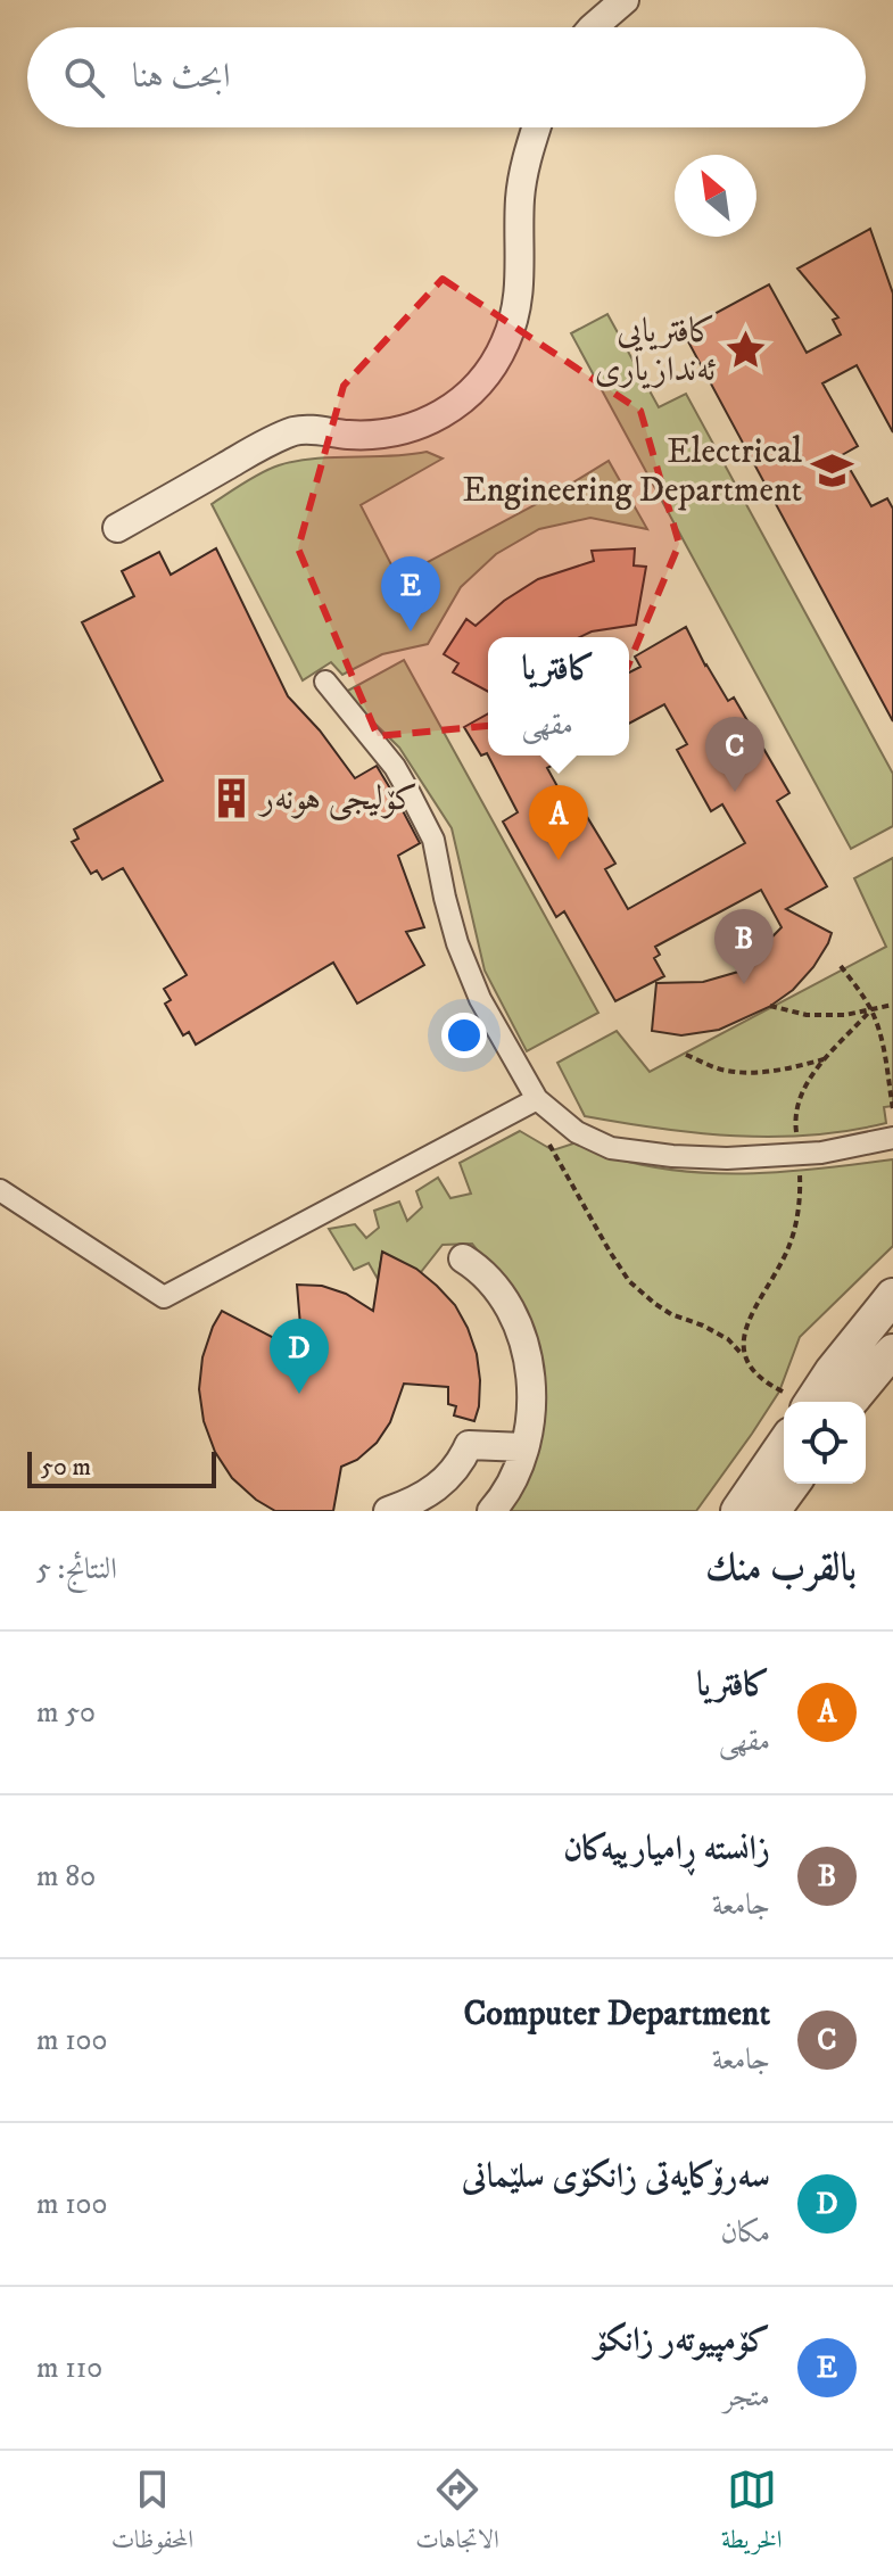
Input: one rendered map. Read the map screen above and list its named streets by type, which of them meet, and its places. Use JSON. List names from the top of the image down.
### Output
{
  "places": {
    "place": ["کافتریایی ئەندازیاری"],
    "school or university": ["Electrical Engineering Department"],
    "building": ["کۆلیجی هونەر"]
  },
  "scale_bar": "50 m",
  "north": "top left",
  "page": {
    "search": "ابحث هنا",
    "pins": [
      "E",
      "C",
      "A",
      "B",
      "D"
    ],
    "popup": ["کافتریا", "مقهى"],
    "scale": "50 m",
    "heading": ["بالقرب منك", "النتائج: 5"],
    "list": [
      {
        "mark": "A",
        "name": "کافتریا",
        "note": "مقهى",
        "value": "50 m"
      },
      {
        "mark": "B",
        "name": "زانستە ڕامیارییەکان",
        "note": "جامعة",
        "value": "80 m"
      },
      {
        "mark": "C",
        "name": "Computer Department",
        "note": "جامعة",
        "value": "100 m"
      },
      {
        "mark": "D",
        "name": "سەرۆکایەتی زانکۆی سلێمانی",
        "note": "مكان",
        "value": "100 m"
      },
      {
        "mark": "E",
        "name": "کۆمپیوتەر زانکۆ",
        "note": "متجر",
        "value": "110 m"
      }
    ],
    "nav": ["الخريطة", "الاتجاهات", "المحفوظات"]
  }
}
